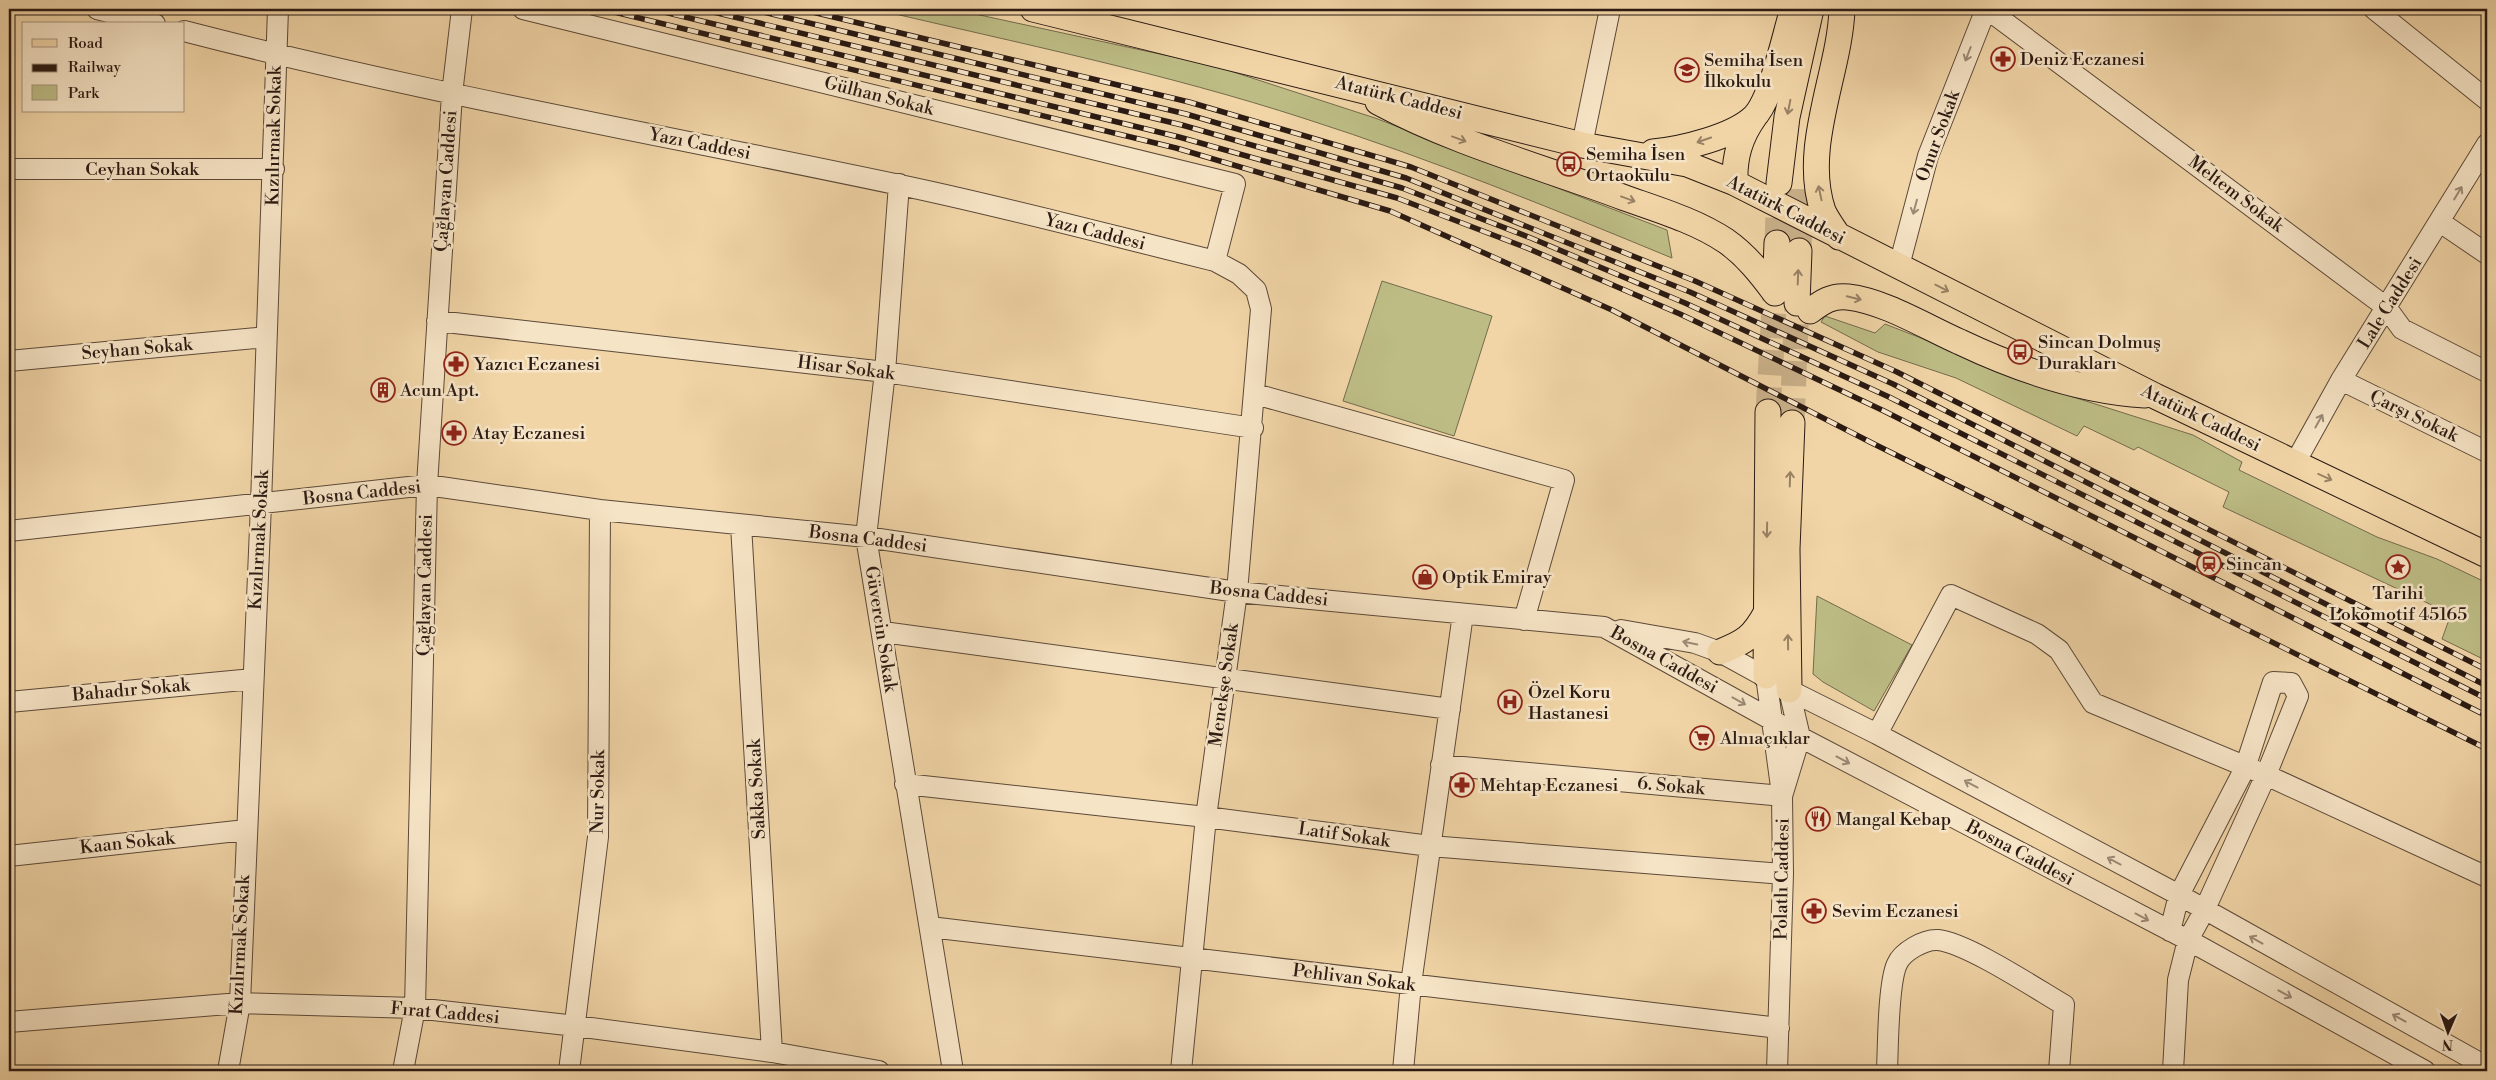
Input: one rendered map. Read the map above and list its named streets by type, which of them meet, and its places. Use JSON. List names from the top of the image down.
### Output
{
  "streets": {
    "main road": ["Atatürk Caddesi"],
    "street": [
      "Gülhan Sokak",
      "Kızılırmak Sokak",
      "Onur Sokak",
      "Yazı Caddesi",
      "Ceyhan Sokak",
      "Çağlayan Caddesi",
      "Meltem Sokak",
      "Lale Caddesi",
      "Seyhan Sokak",
      "Hisar Sokak",
      "Çarşı Sokak",
      "Bosna Caddesi",
      "Güvercin Sokak",
      "Menekşe Sokak",
      "Bahadır Sokak",
      "6. Sokak",
      "Sakka Sokak",
      "Nur Sokak",
      "Latif Sokak",
      "Kaan Sokak",
      "Polatlı Caddesi",
      "Pehlivan Sokak",
      "Fırat Caddesi"
    ]
  },
  "crossings": [
    ["Gülhan Sokak", "Yazı Caddesi"],
    ["Gülhan Sokak", "Menekşe Sokak"],
    ["Atatürk Caddesi", "Onur Sokak"],
    ["Atatürk Caddesi", "Lale Caddesi"],
    ["Kızılırmak Sokak", "Yazı Caddesi"],
    ["Kızılırmak Sokak", "Ceyhan Sokak"],
    ["Kızılırmak Sokak", "Seyhan Sokak"],
    ["Kızılırmak Sokak", "Bosna Caddesi"],
    ["Kızılırmak Sokak", "Bahadır Sokak"],
    ["Kızılırmak Sokak", "Kaan Sokak"],
    ["Kızılırmak Sokak", "Fırat Caddesi"],
    ["Onur Sokak", "Meltem Sokak"],
    ["Yazı Caddesi", "Çağlayan Caddesi"],
    ["Yazı Caddesi", "Güvercin Sokak"],
    ["Yazı Caddesi", "Menekşe Sokak"],
    ["Çağlayan Caddesi", "Hisar Sokak"],
    ["Çağlayan Caddesi", "Bosna Caddesi"],
    ["Çağlayan Caddesi", "Fırat Caddesi"],
    ["Meltem Sokak", "Lale Caddesi"],
    ["Lale Caddesi", "Çarşı Sokak"],
    ["Hisar Sokak", "Güvercin Sokak"],
    ["Hisar Sokak", "Menekşe Sokak"],
    ["Bosna Caddesi", "Güvercin Sokak"],
    ["Bosna Caddesi", "Menekşe Sokak"],
    ["Bosna Caddesi", "Sakka Sokak"],
    ["Bosna Caddesi", "Nur Sokak"],
    ["Bosna Caddesi", "Polatlı Caddesi"],
    ["Güvercin Sokak", "Latif Sokak"],
    ["Güvercin Sokak", "Pehlivan Sokak"],
    ["Menekşe Sokak", "Latif Sokak"],
    ["Menekşe Sokak", "Pehlivan Sokak"],
    ["6. Sokak", "Polatlı Caddesi"],
    ["Sakka Sokak", "Fırat Caddesi"],
    ["Nur Sokak", "Fırat Caddesi"],
    ["Latif Sokak", "Polatlı Caddesi"],
    ["Polatlı Caddesi", "Pehlivan Sokak"]
  ],
  "one_way": ["Onur Sokak", "Lale Caddesi"],
  "places": {
    "pharmacy": [
      "Deniz Eczanesi",
      "Yazıcı Eczanesi",
      "Atay Eczanesi",
      "Mehtap Eczanesi",
      "Sevim Eczanesi"
    ],
    "school or university": ["Semiha İsen İlkokulu"],
    "bus stop": ["Semiha İsen Ortaokulu", "Sincan Dolmuş Durakları"],
    "building": ["Acun Apt."],
    "station": ["Sincan"],
    "place": ["Tarihi Lokomotif 45165"],
    "shop": ["Optik Emiray"],
    "hospital": ["Özel Koru Hastanesi"],
    "supermarket": ["Alnıaçıklar"],
    "restaurant": ["Mangal Kebap"]
  },
  "legend": ["Road", "Railway", "Park"],
  "north": "bottom"
}
